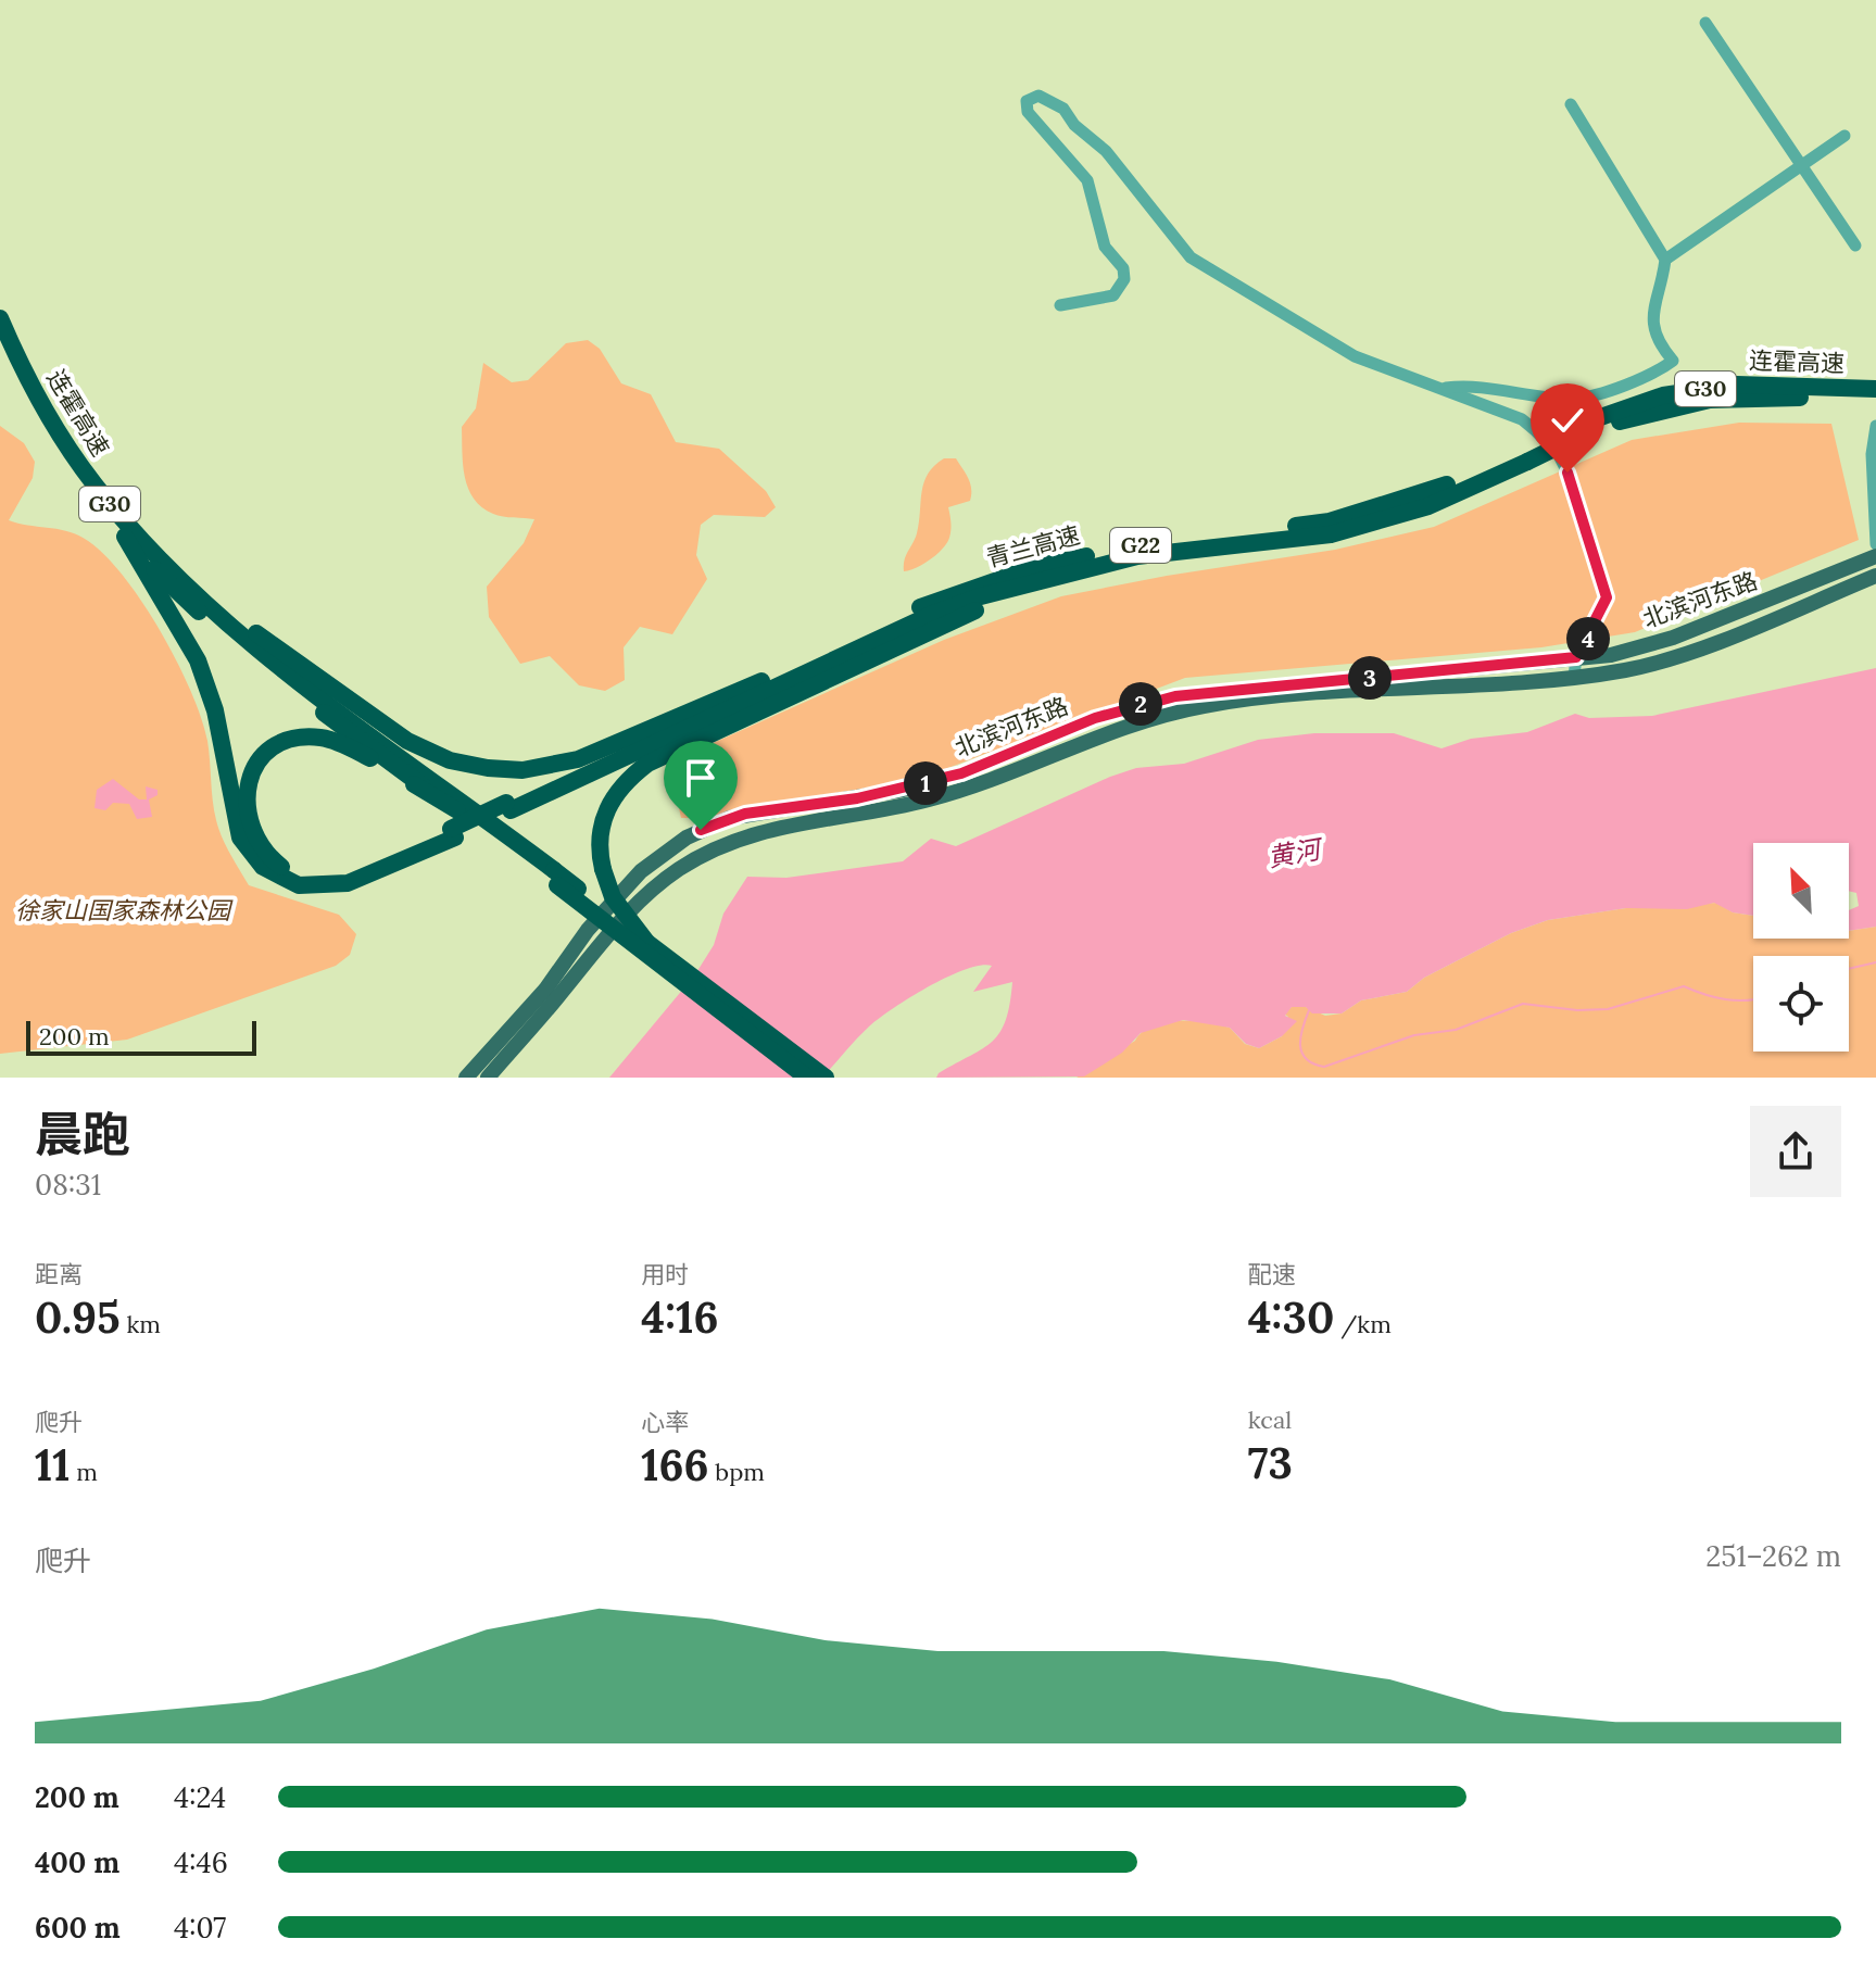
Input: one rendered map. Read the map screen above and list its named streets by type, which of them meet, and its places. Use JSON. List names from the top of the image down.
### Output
{
  "streets": {
    "highway": [
      "连霍高速",
      "G30",
      "G22",
      "青兰高速"
    ],
    "main road": ["北滨河东路"]
  },
  "crossings": [
    ["连霍高速", "青兰高速"]
  ],
  "water": ["黄河"],
  "parks": ["徐家山国家森林公园"],
  "scale_bar": "200 m",
  "north": "top left",
  "page": {
    "pins": [
      "4",
      "3",
      "2",
      "1"
    ],
    "scale": "200 m",
    "heading": ["晨跑", "08:31"],
    "stats": [
      ["距离", "0.95 km"],
      ["用时", "4:16"],
      ["配速", "4:30 /km"],
      ["爬升", "11 m"],
      ["心率", "166 bpm"],
      ["kcal", "73"]
    ],
    "chart": ["爬升", "251–262 m"],
    "list": [
      {
        "name": "200 m",
        "note": "4:24"
      },
      {
        "name": "400 m",
        "note": "4:46"
      },
      {
        "name": "600 m",
        "note": "4:07"
      }
    ]
  }
}
